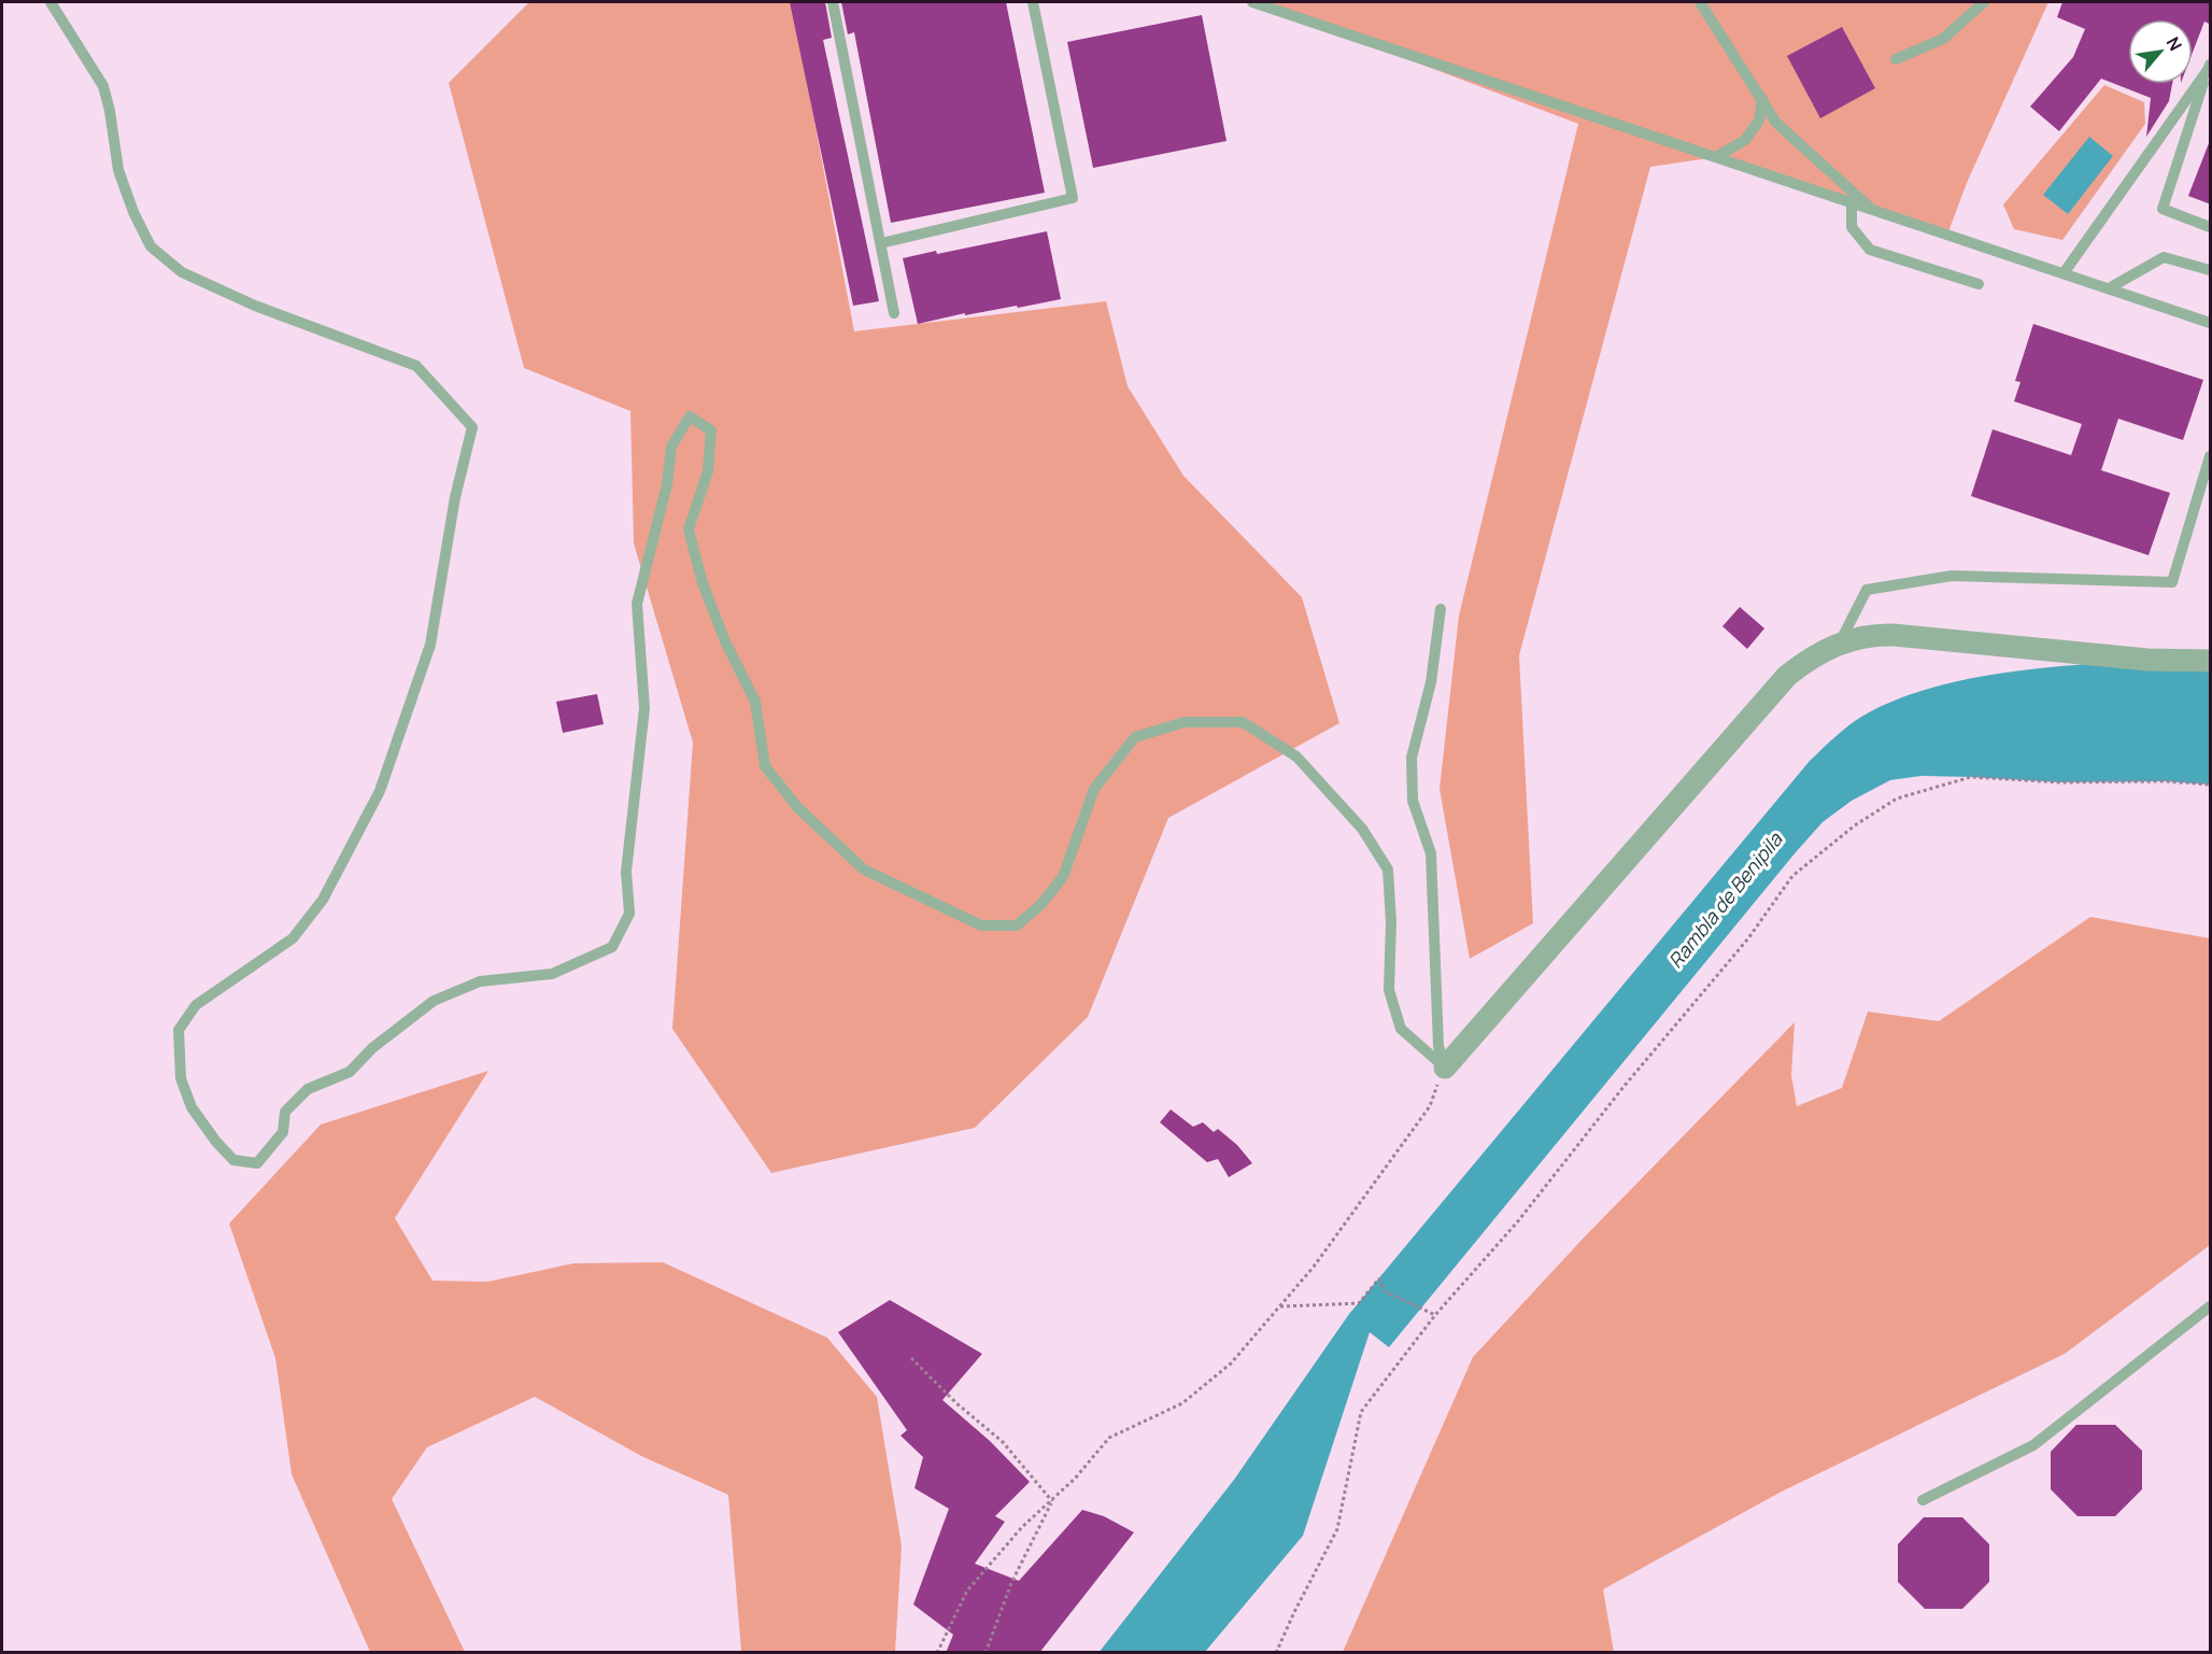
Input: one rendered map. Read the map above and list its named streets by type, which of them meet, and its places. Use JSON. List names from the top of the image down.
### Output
{
  "water": ["Rambla de Benipila"],
  "north": "top right"
}
